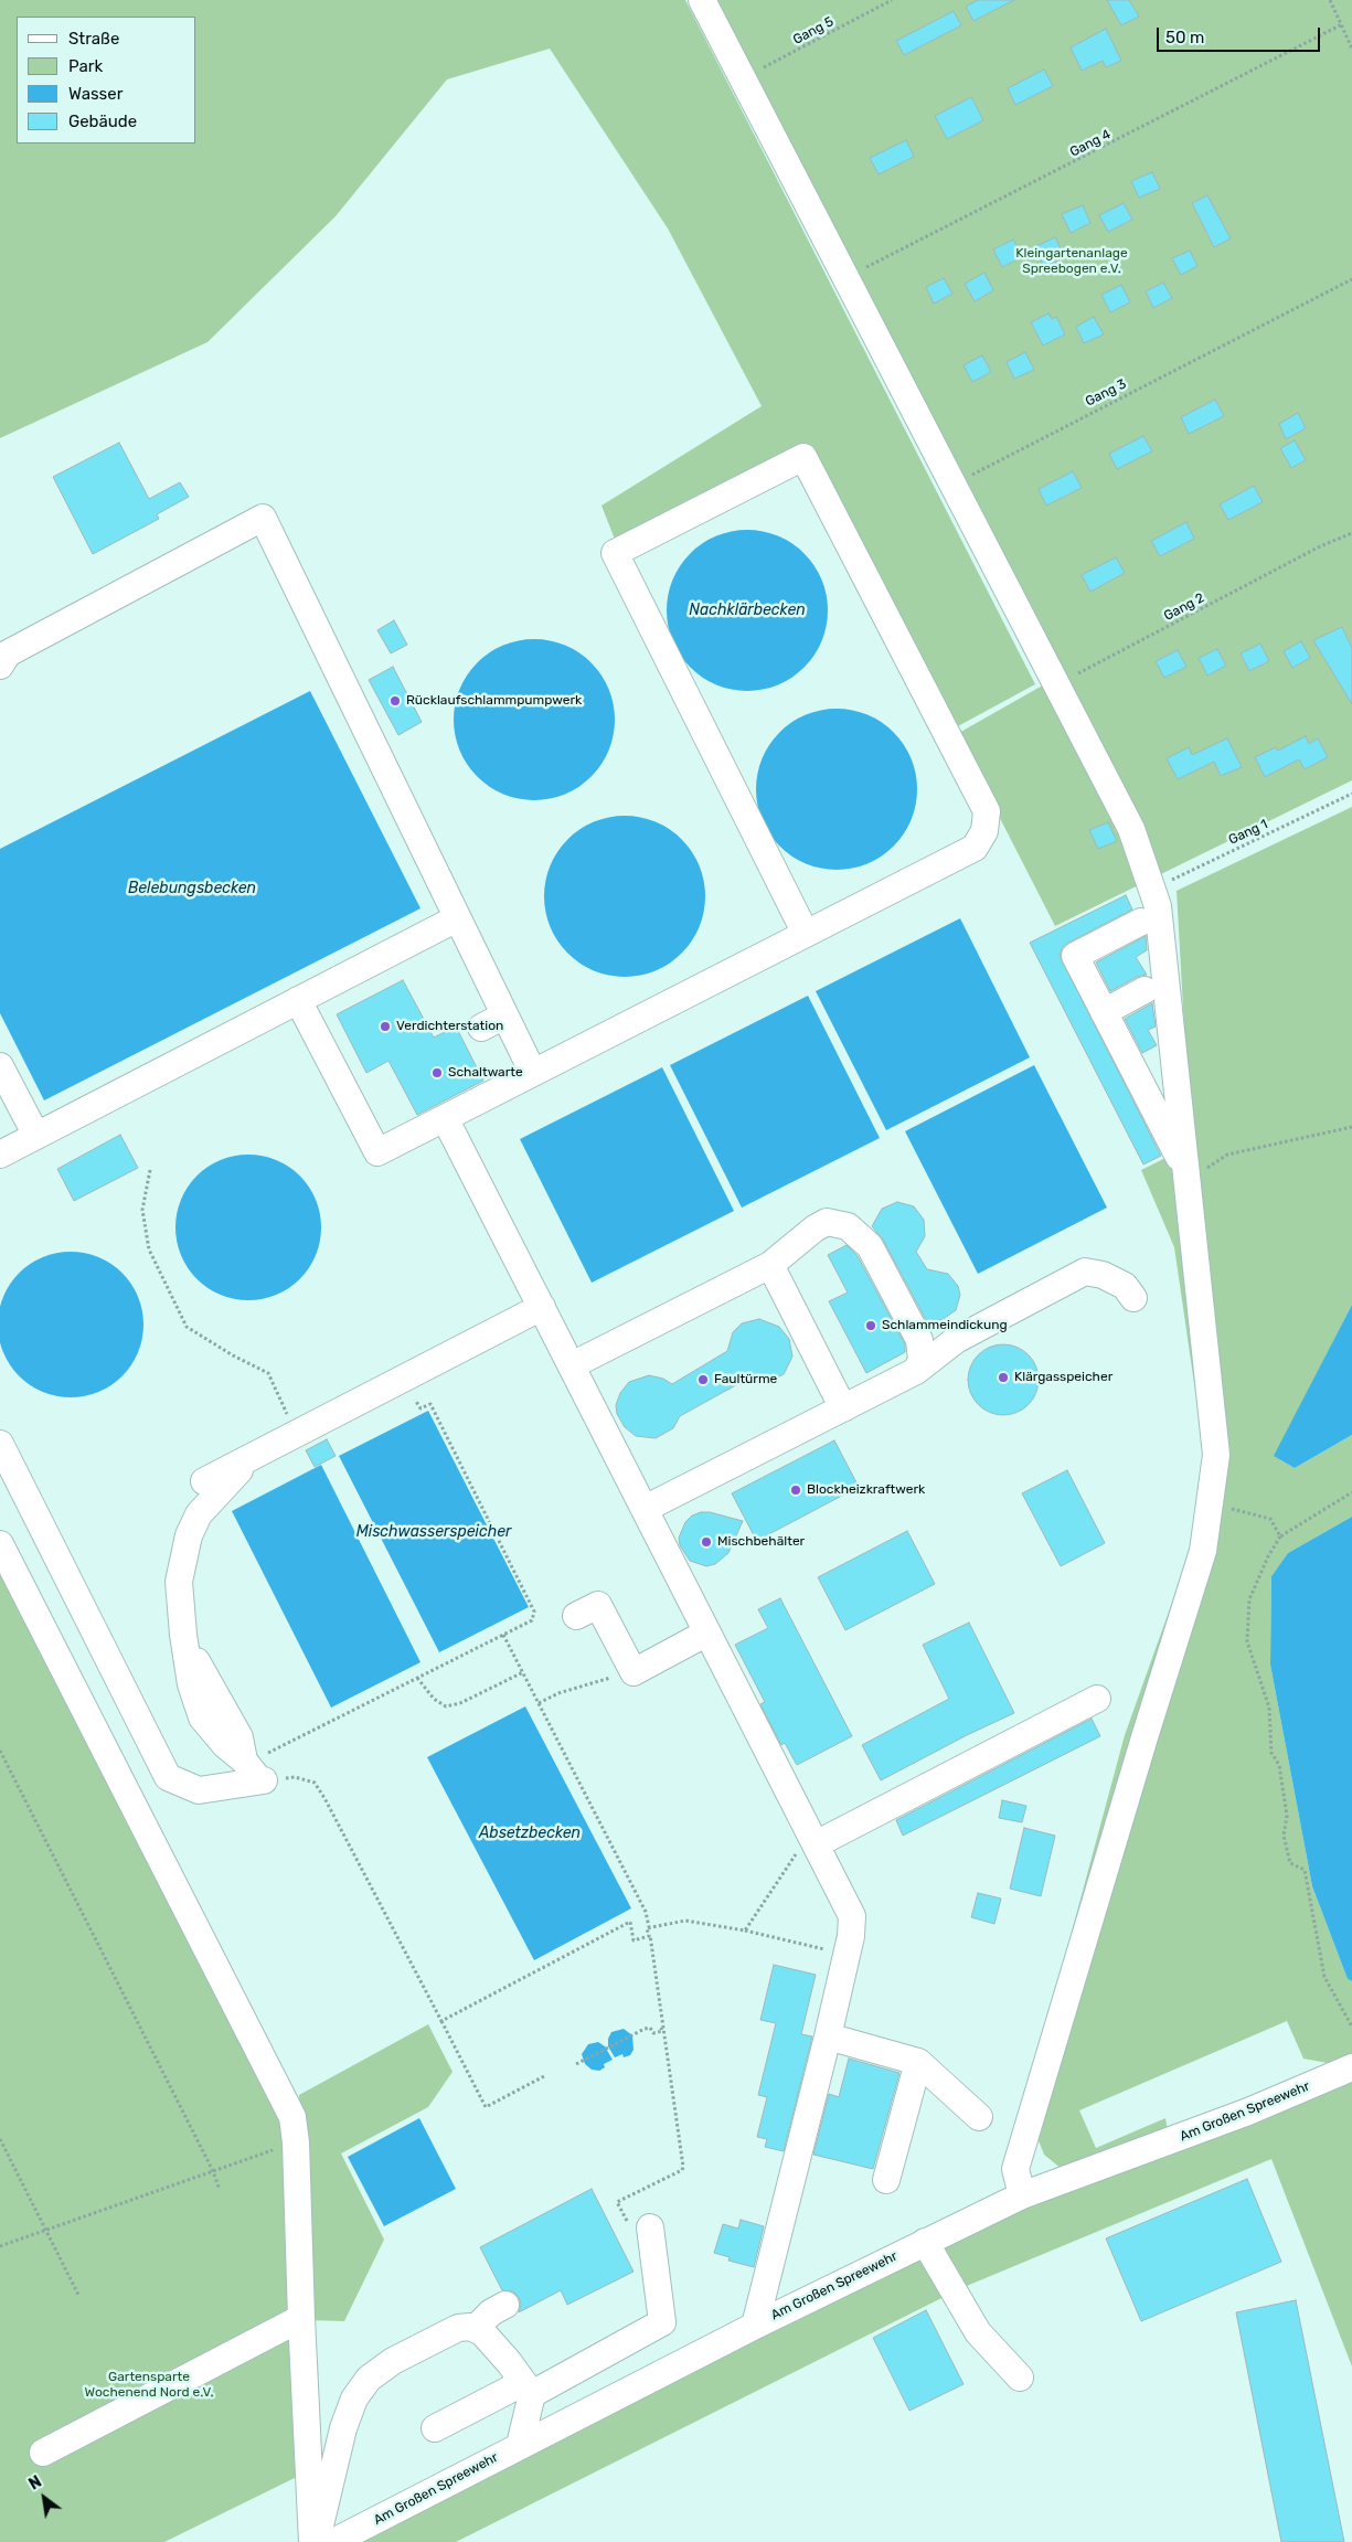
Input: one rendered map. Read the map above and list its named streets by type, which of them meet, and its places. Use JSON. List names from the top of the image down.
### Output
{
  "streets": {
    "street": ["Am Großen Spreewehr"],
    "path": [
      "Gang 5",
      "Gang 4",
      "Gang 3",
      "Gang 2",
      "Gang 1"
    ]
  },
  "water": [
    "Nachklärbecken",
    "Belebungsbecken",
    "Mischwasserspeicher",
    "Absetzbecken"
  ],
  "parks": ["Kleingartenanlage Spreebogen e.V.", "Gartensparte Wochenend Nord e.V."],
  "places": [
    "Rücklaufschlammpumpwerk",
    "Verdichterstation",
    "Schaltwarte",
    "Schlammeindickung",
    "Klärgasspeicher",
    "Faultürme",
    "Blockheizkraftwerk",
    "Mischbehälter"
  ],
  "legend": [
    "Straße",
    "Park",
    "Wasser",
    "Gebäude"
  ],
  "scale_bar": "50 m",
  "north": "top left"
}
